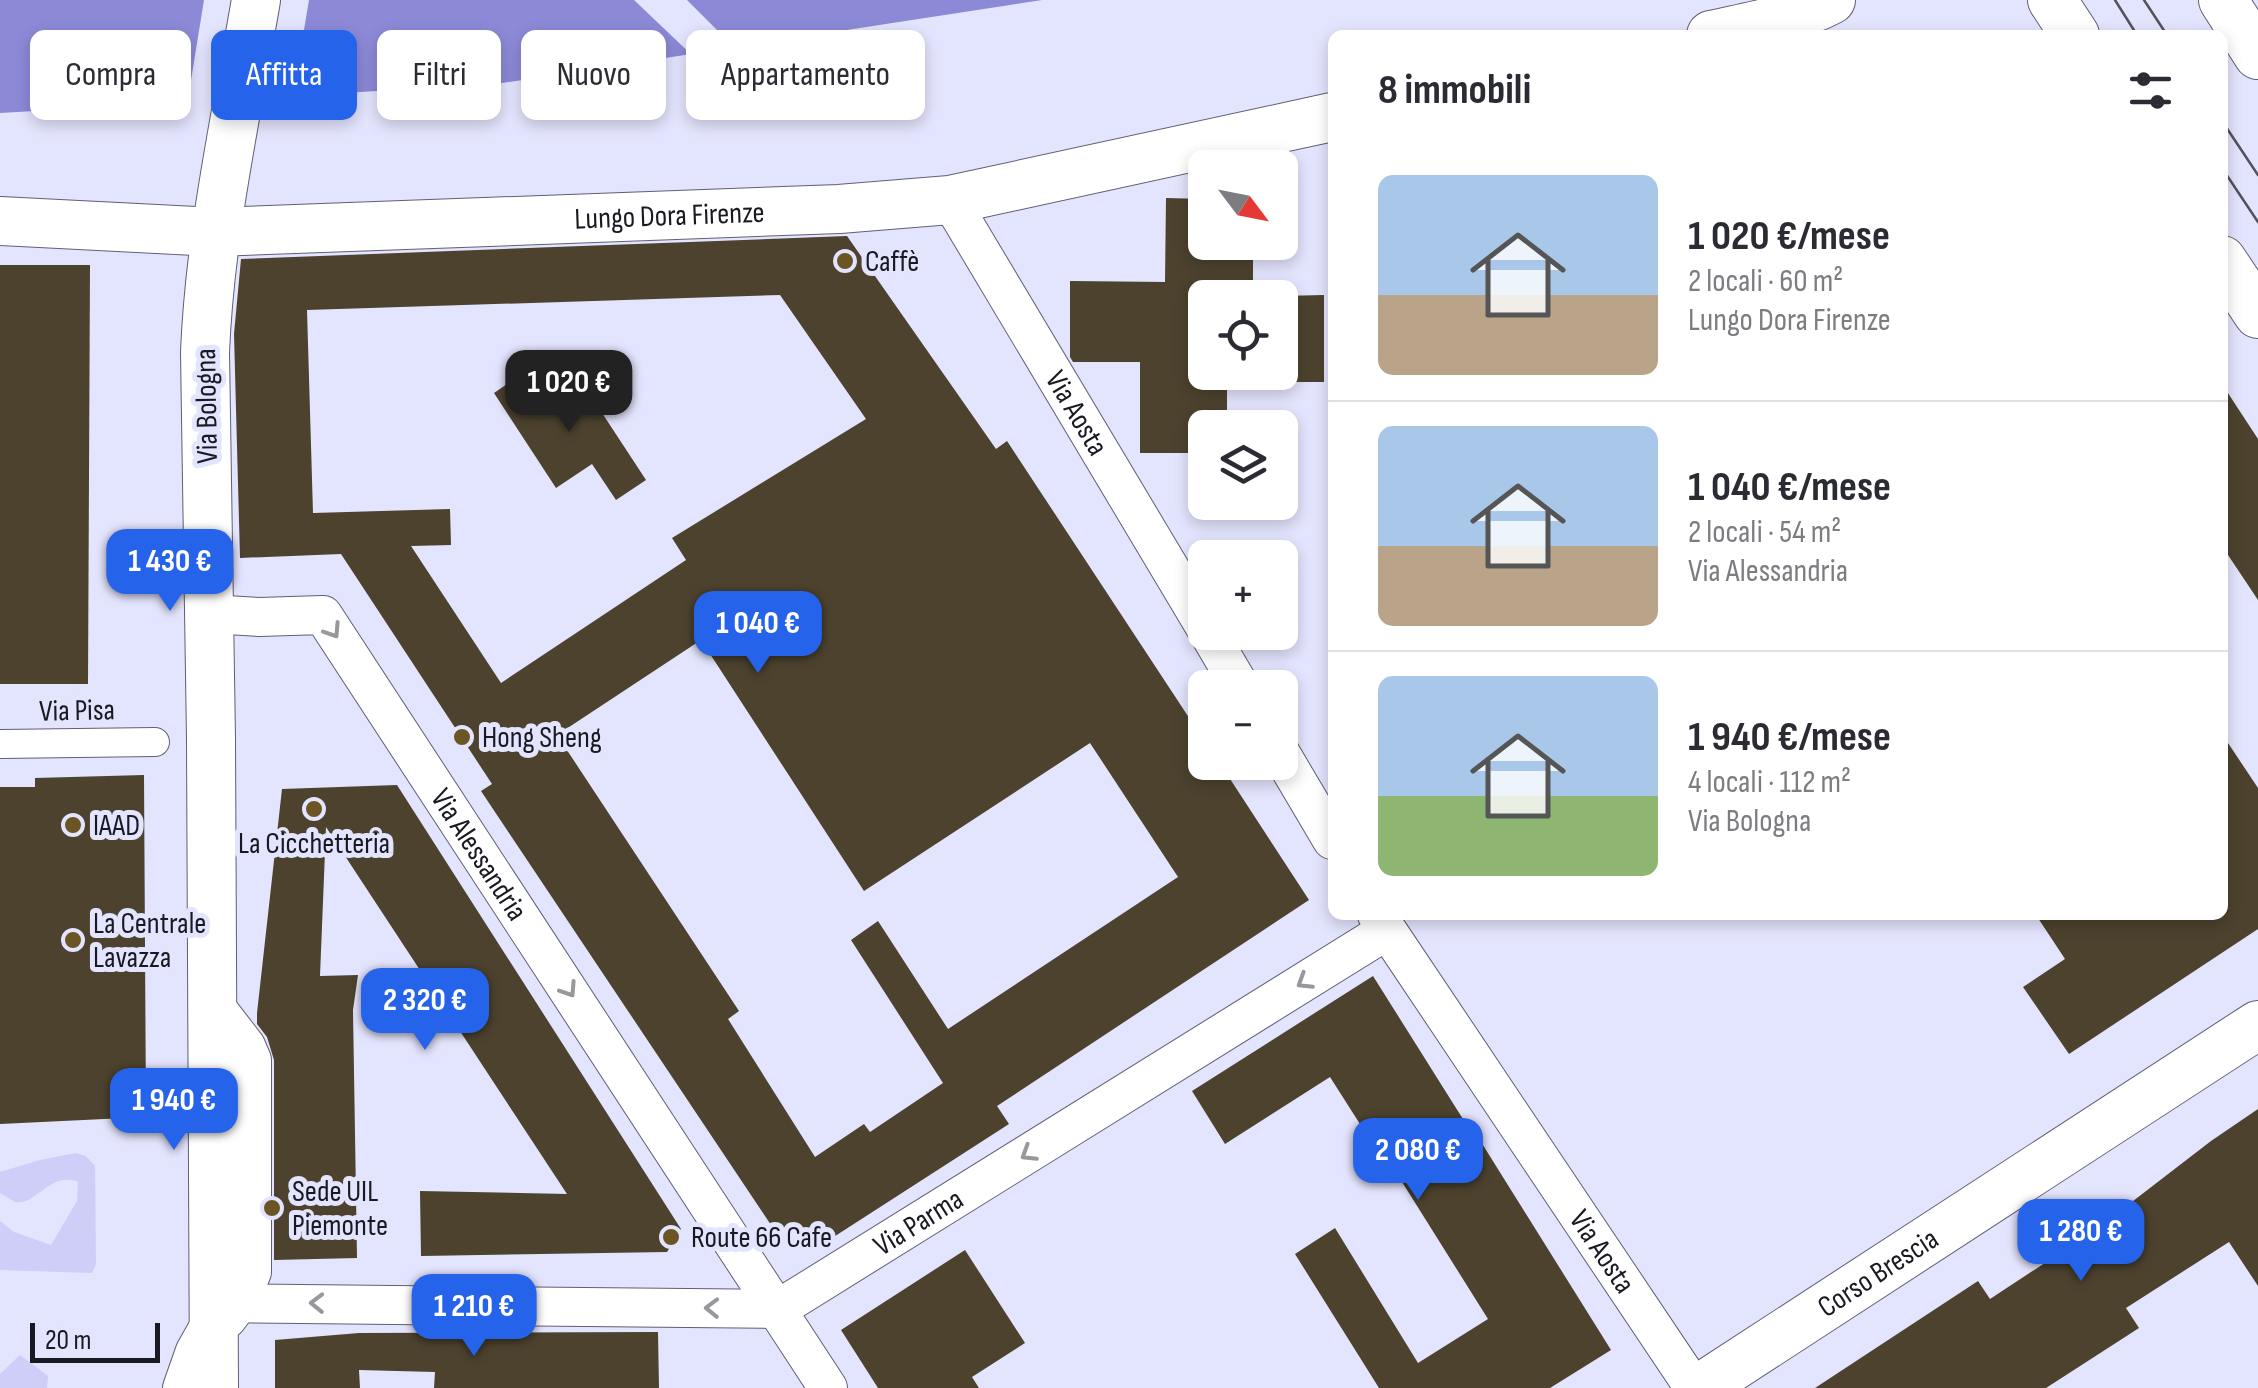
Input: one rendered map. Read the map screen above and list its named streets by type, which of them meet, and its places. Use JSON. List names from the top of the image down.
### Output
{
  "streets": {
    "street": [
      "Lungo Dora Firenze",
      "Via Bologna",
      "Via Aosta",
      "Via Pisa",
      "Via Alessandria",
      "Via Parma",
      "Corso Brescia"
    ]
  },
  "crossings": [
    ["Lungo Dora Firenze", "Via Bologna"],
    ["Lungo Dora Firenze", "Via Aosta"],
    ["Via Bologna", "Via Alessandria"],
    ["Via Aosta", "Via Parma"],
    ["Via Aosta", "Corso Brescia"],
    ["Via Alessandria", "Via Parma"]
  ],
  "one_way": ["Via Alessandria", "Via Parma"],
  "places": [
    "Caffè",
    "Hong Sheng",
    "La Cicchetteria",
    "IAAD",
    "La Centrale Lavazza",
    "Sede UIL Piemonte",
    "Route 66 Cafe"
  ],
  "scale_bar": "20 m",
  "north": "bottom right",
  "page": {
    "chip": [
      "Compra",
      "Affitta",
      "Filtri",
      "Nuovo",
      "Appartamento"
    ],
    "heading": "8 immobili",
    "map_buttons": ["+", "−"],
    "list": [
      {
        "name": "1 020 €/mese",
        "note": "2 locali · 60 m² · Lungo Dora Firenze"
      },
      {
        "name": "1 040 €/mese",
        "note": "2 locali · 54 m² · Via Alessandria"
      },
      {
        "name": "1 940 €/mese",
        "note": "4 locali · 112 m² · Via Bologna"
      }
    ],
    "price": [
      "1 020 €",
      "1 430 €",
      "1 040 €",
      "2 320 €",
      "1 940 €",
      "2 080 €",
      "1 280 €",
      "1 210 €"
    ],
    "scale": "20 m"
  }
}
